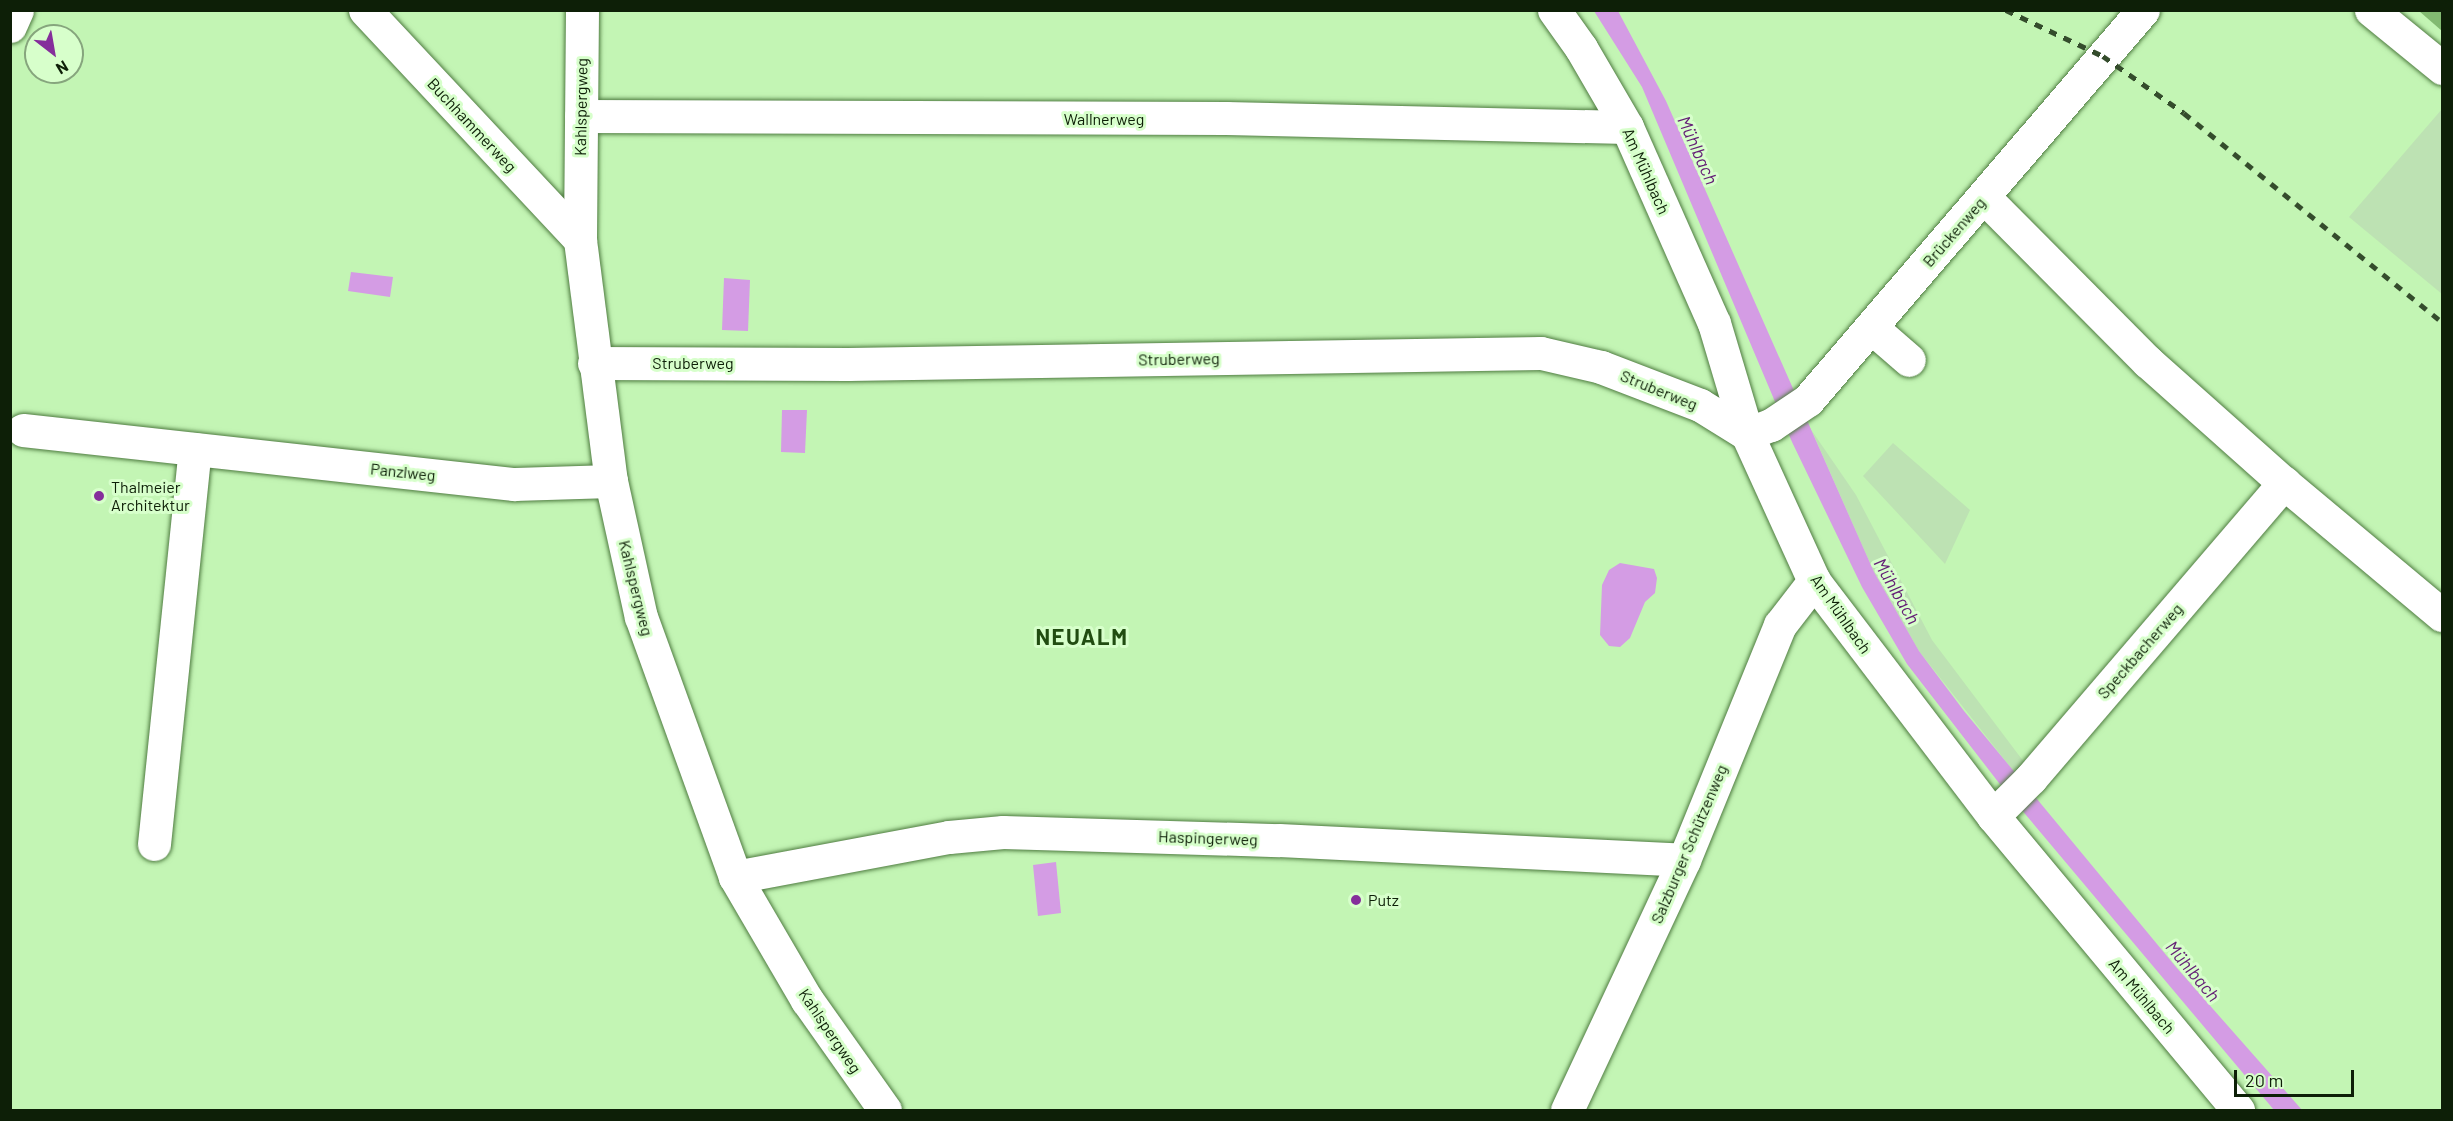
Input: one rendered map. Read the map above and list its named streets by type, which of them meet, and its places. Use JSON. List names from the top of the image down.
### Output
{
  "streets": {
    "street": [
      "Kahlspergweg",
      "Wallnerweg",
      "Buchhammerweg",
      "Am Mühlbach",
      "Brückenweg",
      "Struberweg",
      "Panzlweg",
      "Speckbacherweg",
      "Haspingerweg",
      "Salzburger Schützenweg"
    ]
  },
  "crossings": [
    ["Kahlspergweg", "Wallnerweg"],
    ["Kahlspergweg", "Buchhammerweg"],
    ["Kahlspergweg", "Struberweg"],
    ["Kahlspergweg", "Panzlweg"],
    ["Kahlspergweg", "Haspingerweg"],
    ["Wallnerweg", "Am Mühlbach"],
    ["Am Mühlbach", "Brückenweg"],
    ["Am Mühlbach", "Struberweg"],
    ["Am Mühlbach", "Speckbacherweg"],
    ["Am Mühlbach", "Salzburger Schützenweg"],
    ["Brückenweg", "Struberweg"],
    ["Haspingerweg", "Salzburger Schützenweg"]
  ],
  "districts": ["NEUALM"],
  "water": ["Mühlbach"],
  "places": ["Thalmeier Architektur", "Putz"],
  "scale_bar": "20 m",
  "north": "bottom right"
}
